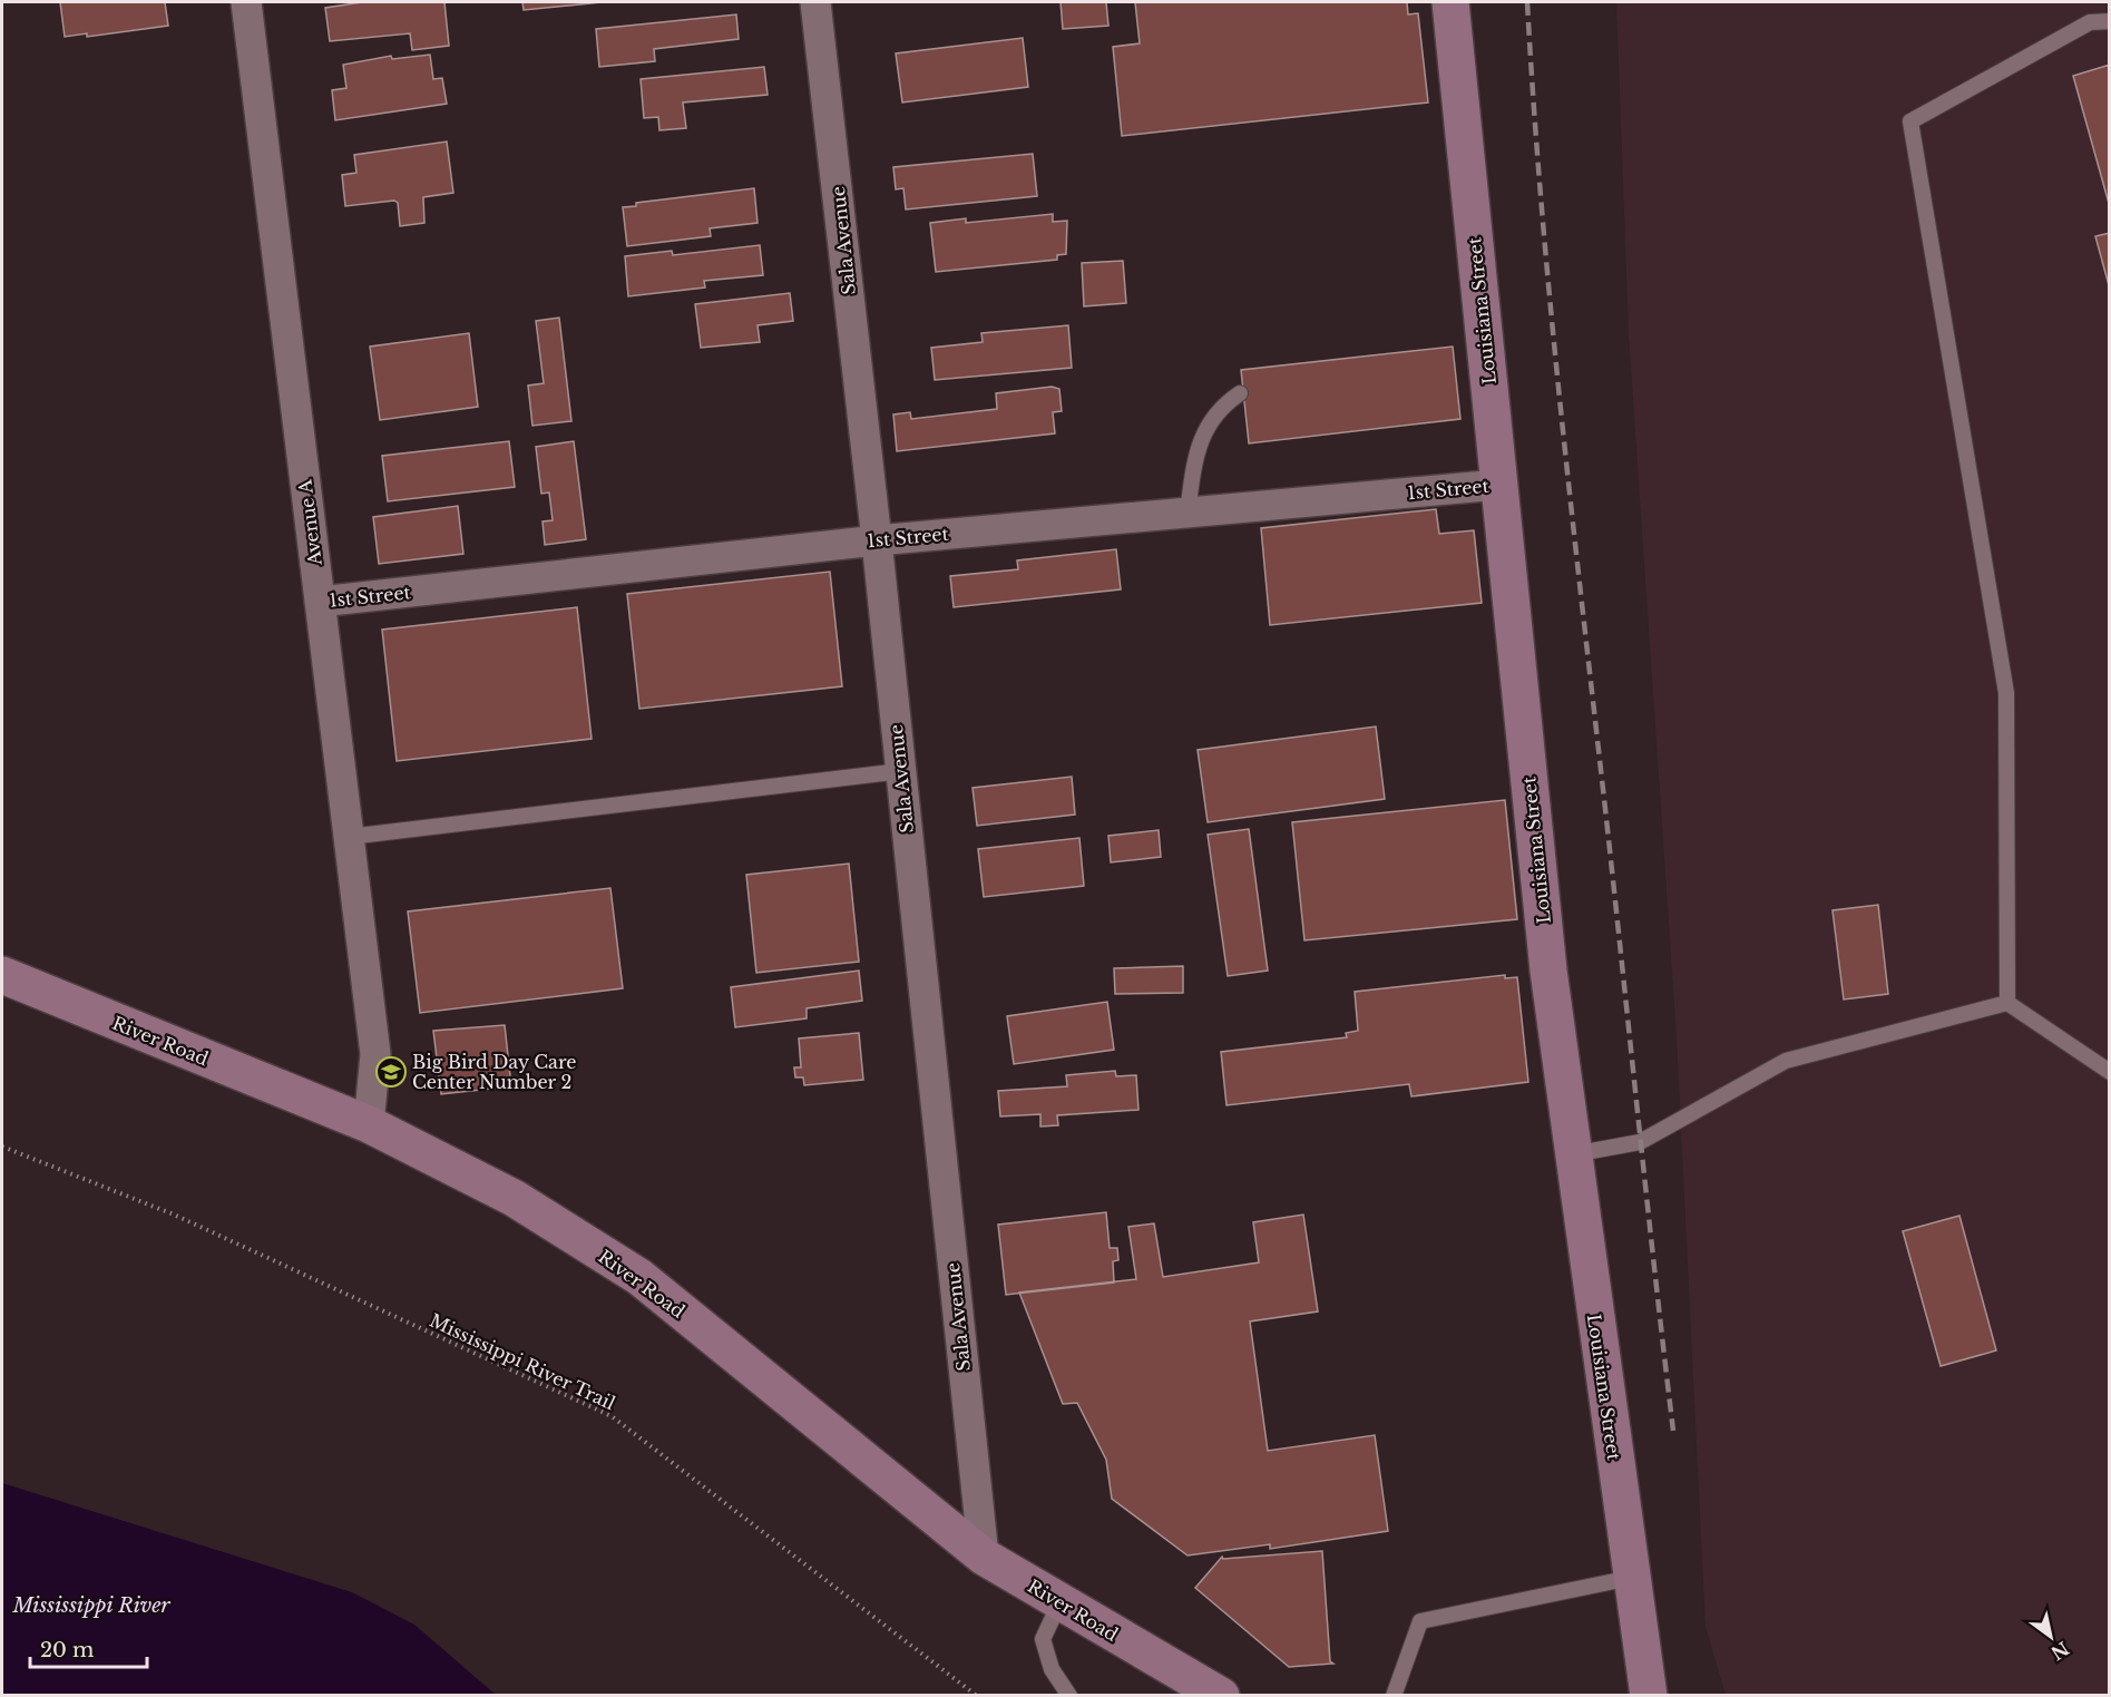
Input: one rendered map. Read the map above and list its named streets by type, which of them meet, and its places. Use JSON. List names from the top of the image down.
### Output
{
  "streets": {
    "main road": ["Louisiana Street", "River Road"],
    "street": ["Sala Avenue", "1st Street", "Avenue A"],
    "path": ["Mississippi River Trail"]
  },
  "crossings": [
    ["Sala Avenue", "1st Street"],
    ["Sala Avenue", "River Road"],
    ["Louisiana Street", "1st Street"],
    ["1st Street", "Avenue A"],
    ["Avenue A", "River Road"]
  ],
  "water": ["Mississippi River"],
  "places": {
    "school or university": ["Big Bird Day Care Center Number 2"]
  },
  "scale_bar": "20 m",
  "north": "bottom right"
}
